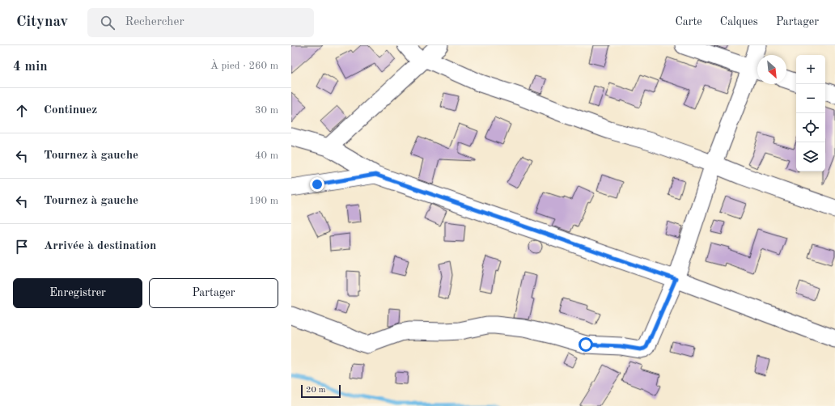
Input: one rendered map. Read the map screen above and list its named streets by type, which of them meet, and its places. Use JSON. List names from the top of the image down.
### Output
{
  "scale_bar": "20 m",
  "north": "bottom right",
  "page": {
    "header": "Citynav",
    "search": "Rechercher",
    "nav": ["Carte", "Calques", "Partager"],
    "heading": ["4 min", "À pied · 260 m"],
    "map_buttons": ["+", "−"],
    "list": [
      ["Continuez", "30 m"],
      ["Tournez à gauche", "40 m"],
      ["Tournez à gauche", "190 m"],
      "Arrivée à destination"
    ],
    "buttons": ["Enregistrer", "Partager"],
    "scale": "20 m"
  }
}
